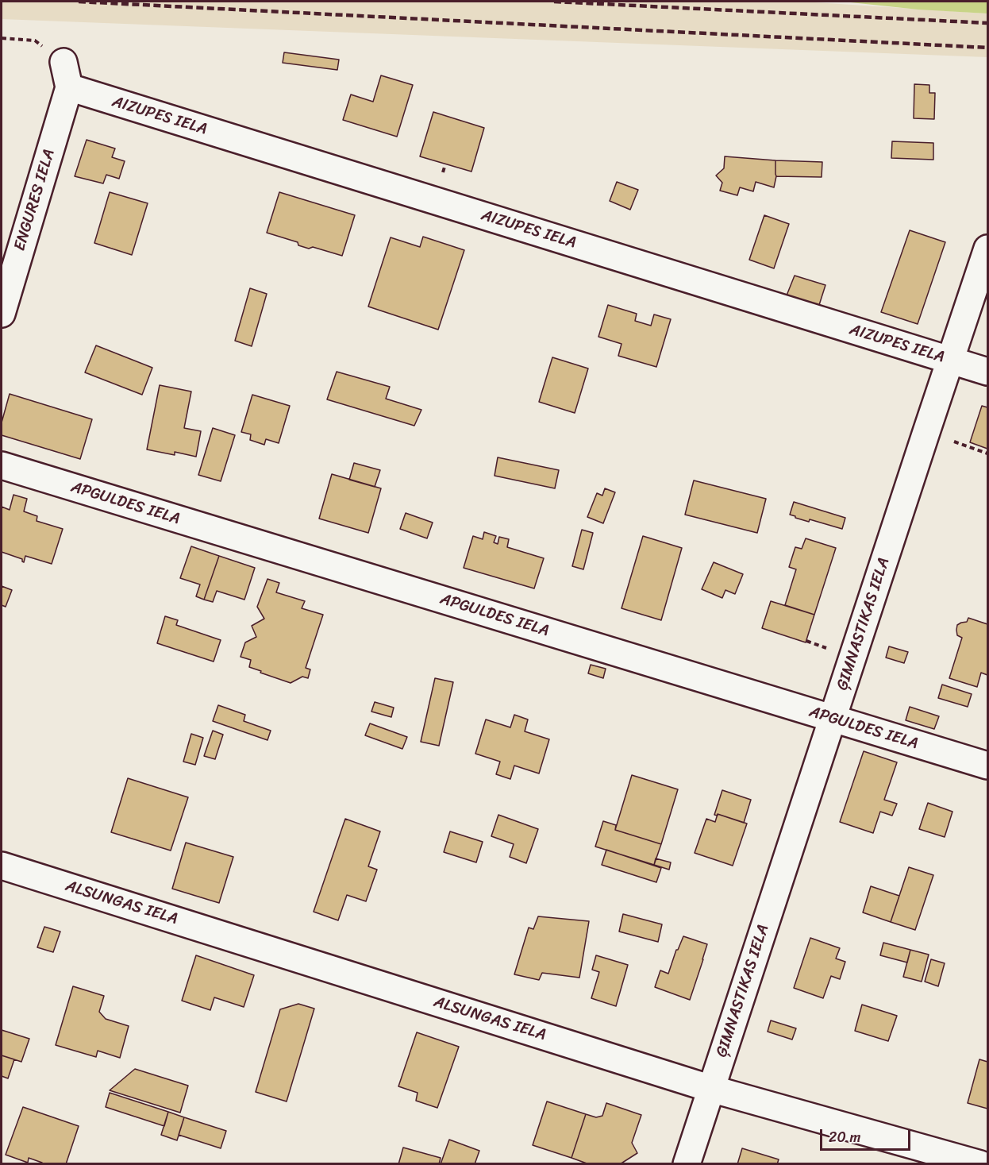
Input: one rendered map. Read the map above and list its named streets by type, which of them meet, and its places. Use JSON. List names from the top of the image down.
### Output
{
  "streets": {
    "street": [
      "AIZUPES IELA",
      "ENGURES IELA",
      "APGULDES IELA",
      "ĢIMNASTIKAS IELA",
      "ALSUNGAS IELA"
    ]
  },
  "crossings": [
    ["AIZUPES IELA", "ENGURES IELA"],
    ["AIZUPES IELA", "ĢIMNASTIKAS IELA"],
    ["APGULDES IELA", "ĢIMNASTIKAS IELA"],
    ["ĢIMNASTIKAS IELA", "ALSUNGAS IELA"]
  ],
  "scale_bar": "20 m"
}
